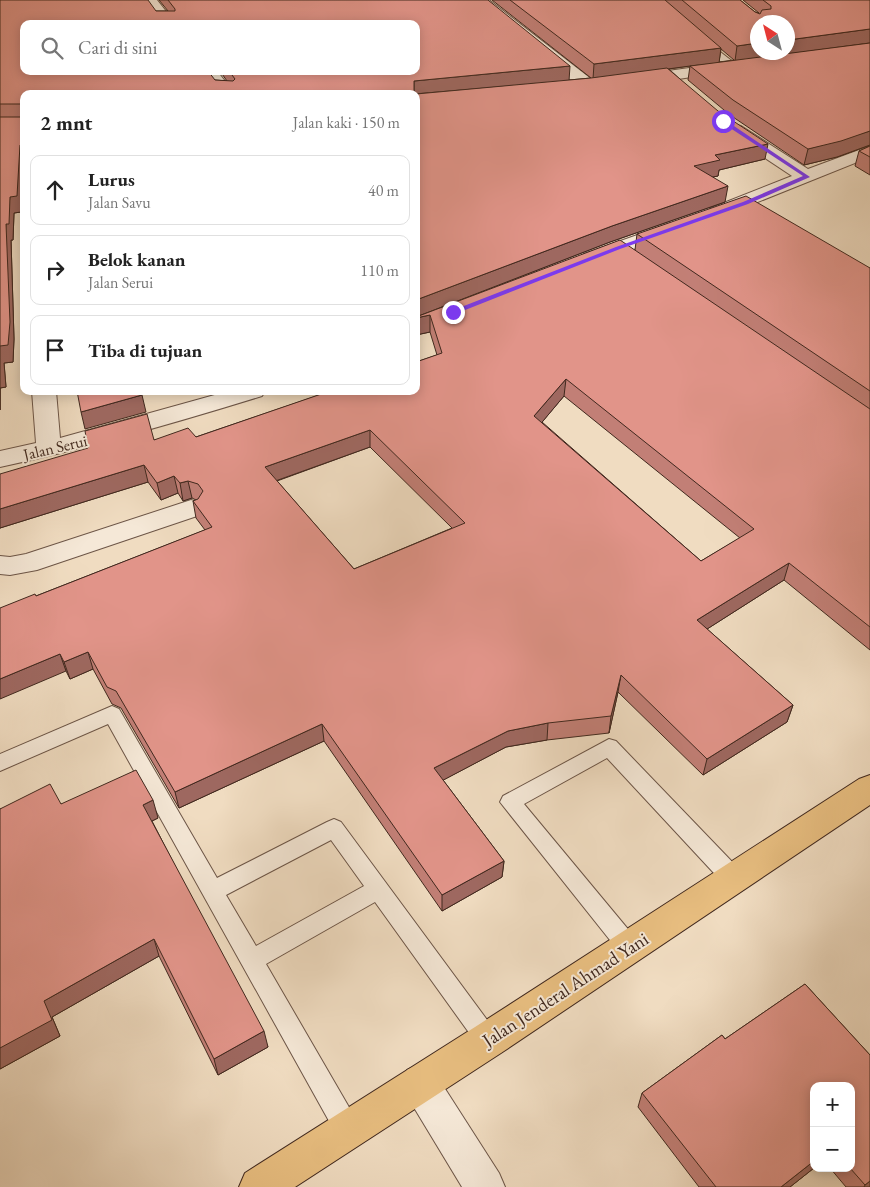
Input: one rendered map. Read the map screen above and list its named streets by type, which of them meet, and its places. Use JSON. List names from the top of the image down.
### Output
{
  "streets": {
    "highway": ["Jalan Jenderal Ahmad Yani"],
    "street": ["Jalan Serui"]
  },
  "north": "top left",
  "page": {
    "search": "Cari di sini",
    "heading": ["2 mnt", "Jalan kaki · 150 m"],
    "list": [
      ["Lurus", "Jalan Savu", "40 m"],
      ["Belok kanan", "Jalan Serui", "110 m"],
      "Tiba di tujuan"
    ],
    "map_buttons": ["+", "−"]
  }
}
